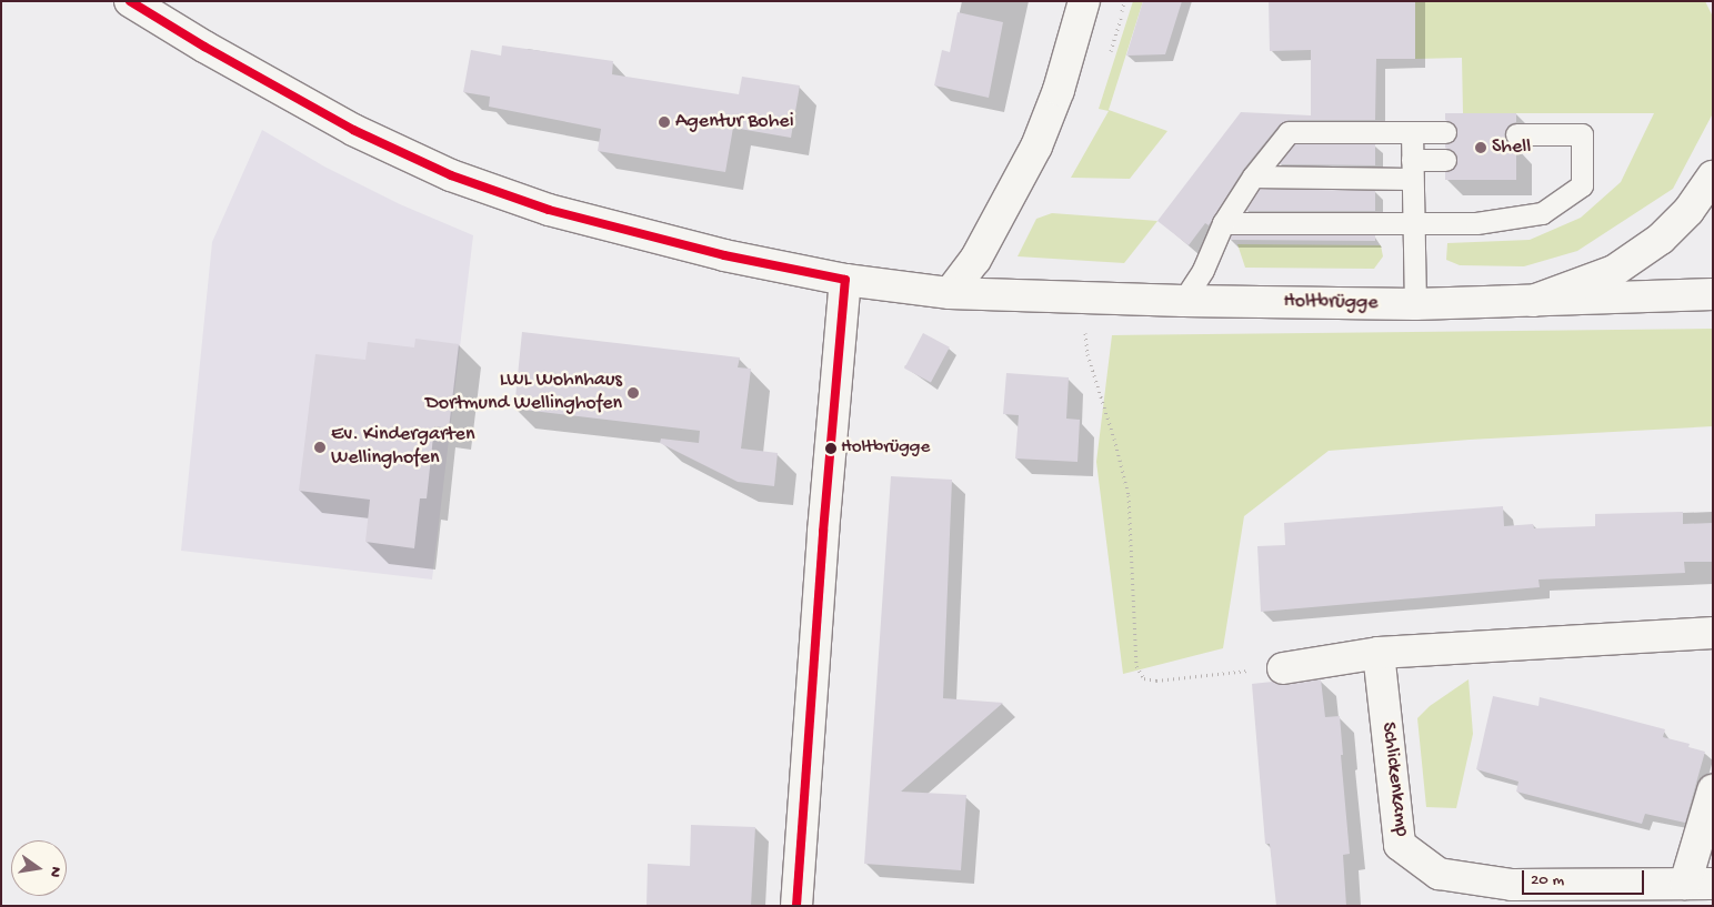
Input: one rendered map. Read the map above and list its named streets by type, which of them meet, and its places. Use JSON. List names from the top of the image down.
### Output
{
  "streets": {
    "main road": ["Holtbrügge", "Schlickenkamp"]
  },
  "places": [
    "Agentur Bohei",
    "Shell",
    "LWL Wohnhaus Dortmund Wellinghofen",
    "Ev. Kindergarten Wellinghofen",
    "Holtbrügge"
  ],
  "scale_bar": "20 m",
  "north": "right"
}
